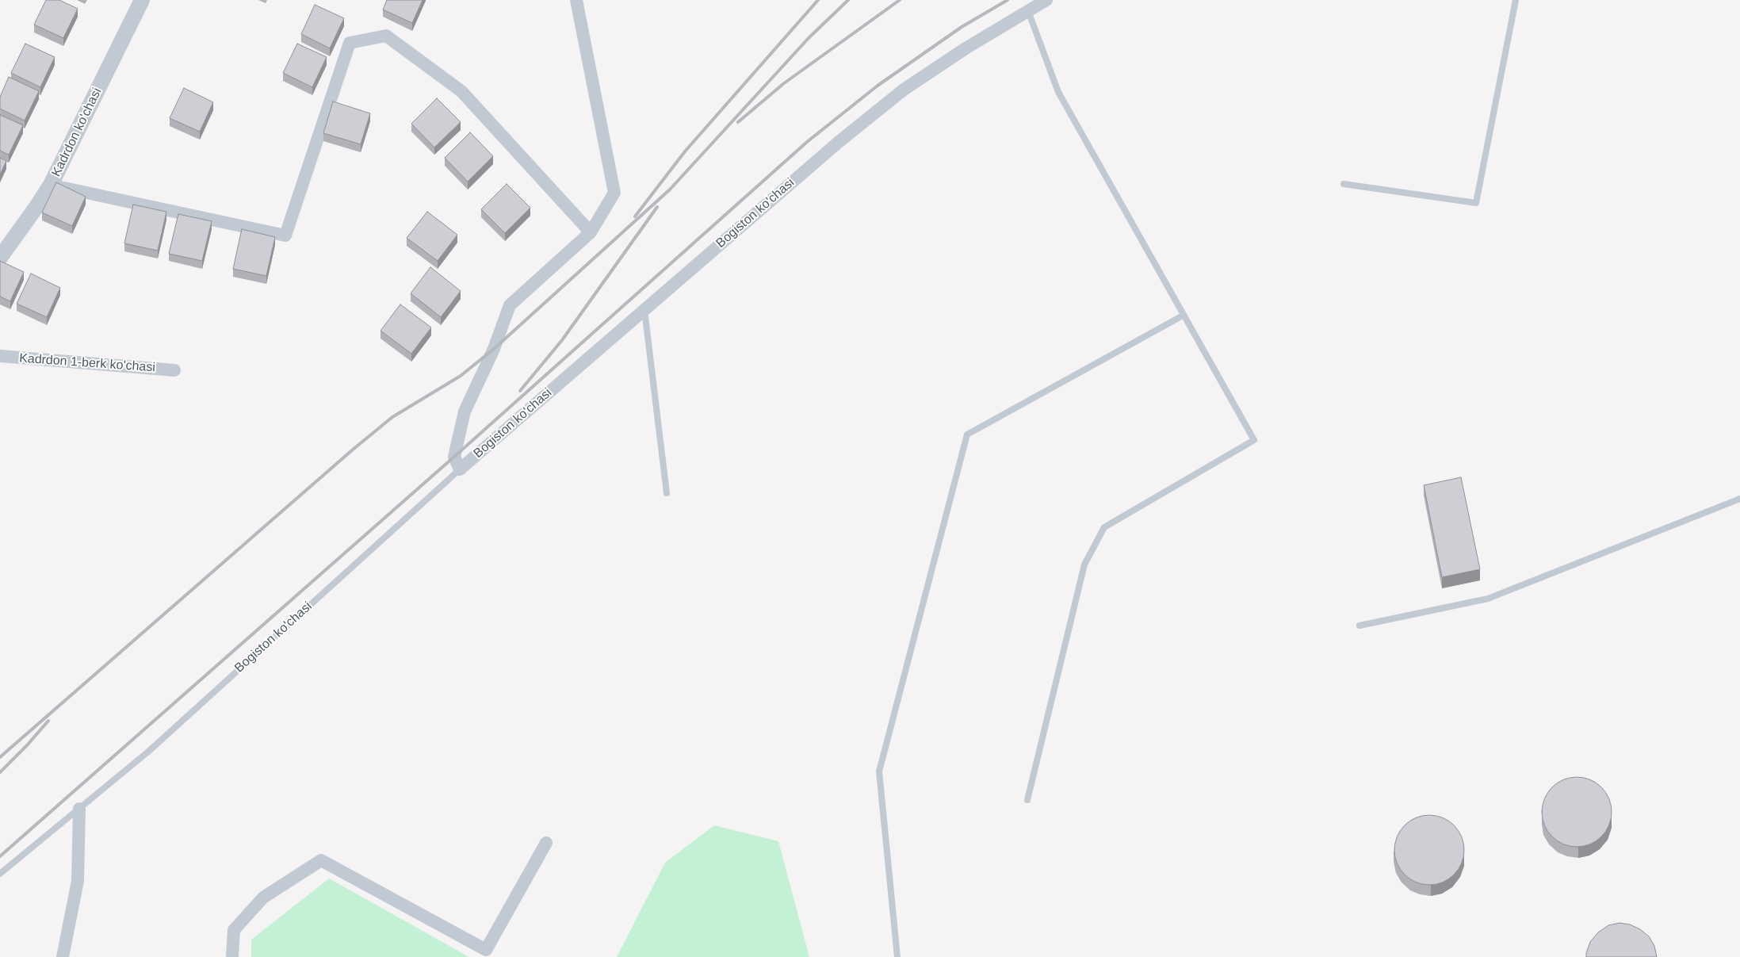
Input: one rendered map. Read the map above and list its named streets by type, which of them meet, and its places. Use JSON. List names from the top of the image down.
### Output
{
  "streets": {
    "street": ["Kadrdon ko'chasi", "Bogiston ko'chasi", "Kadrdon 1-berk ko'chasi"]
  }
}
